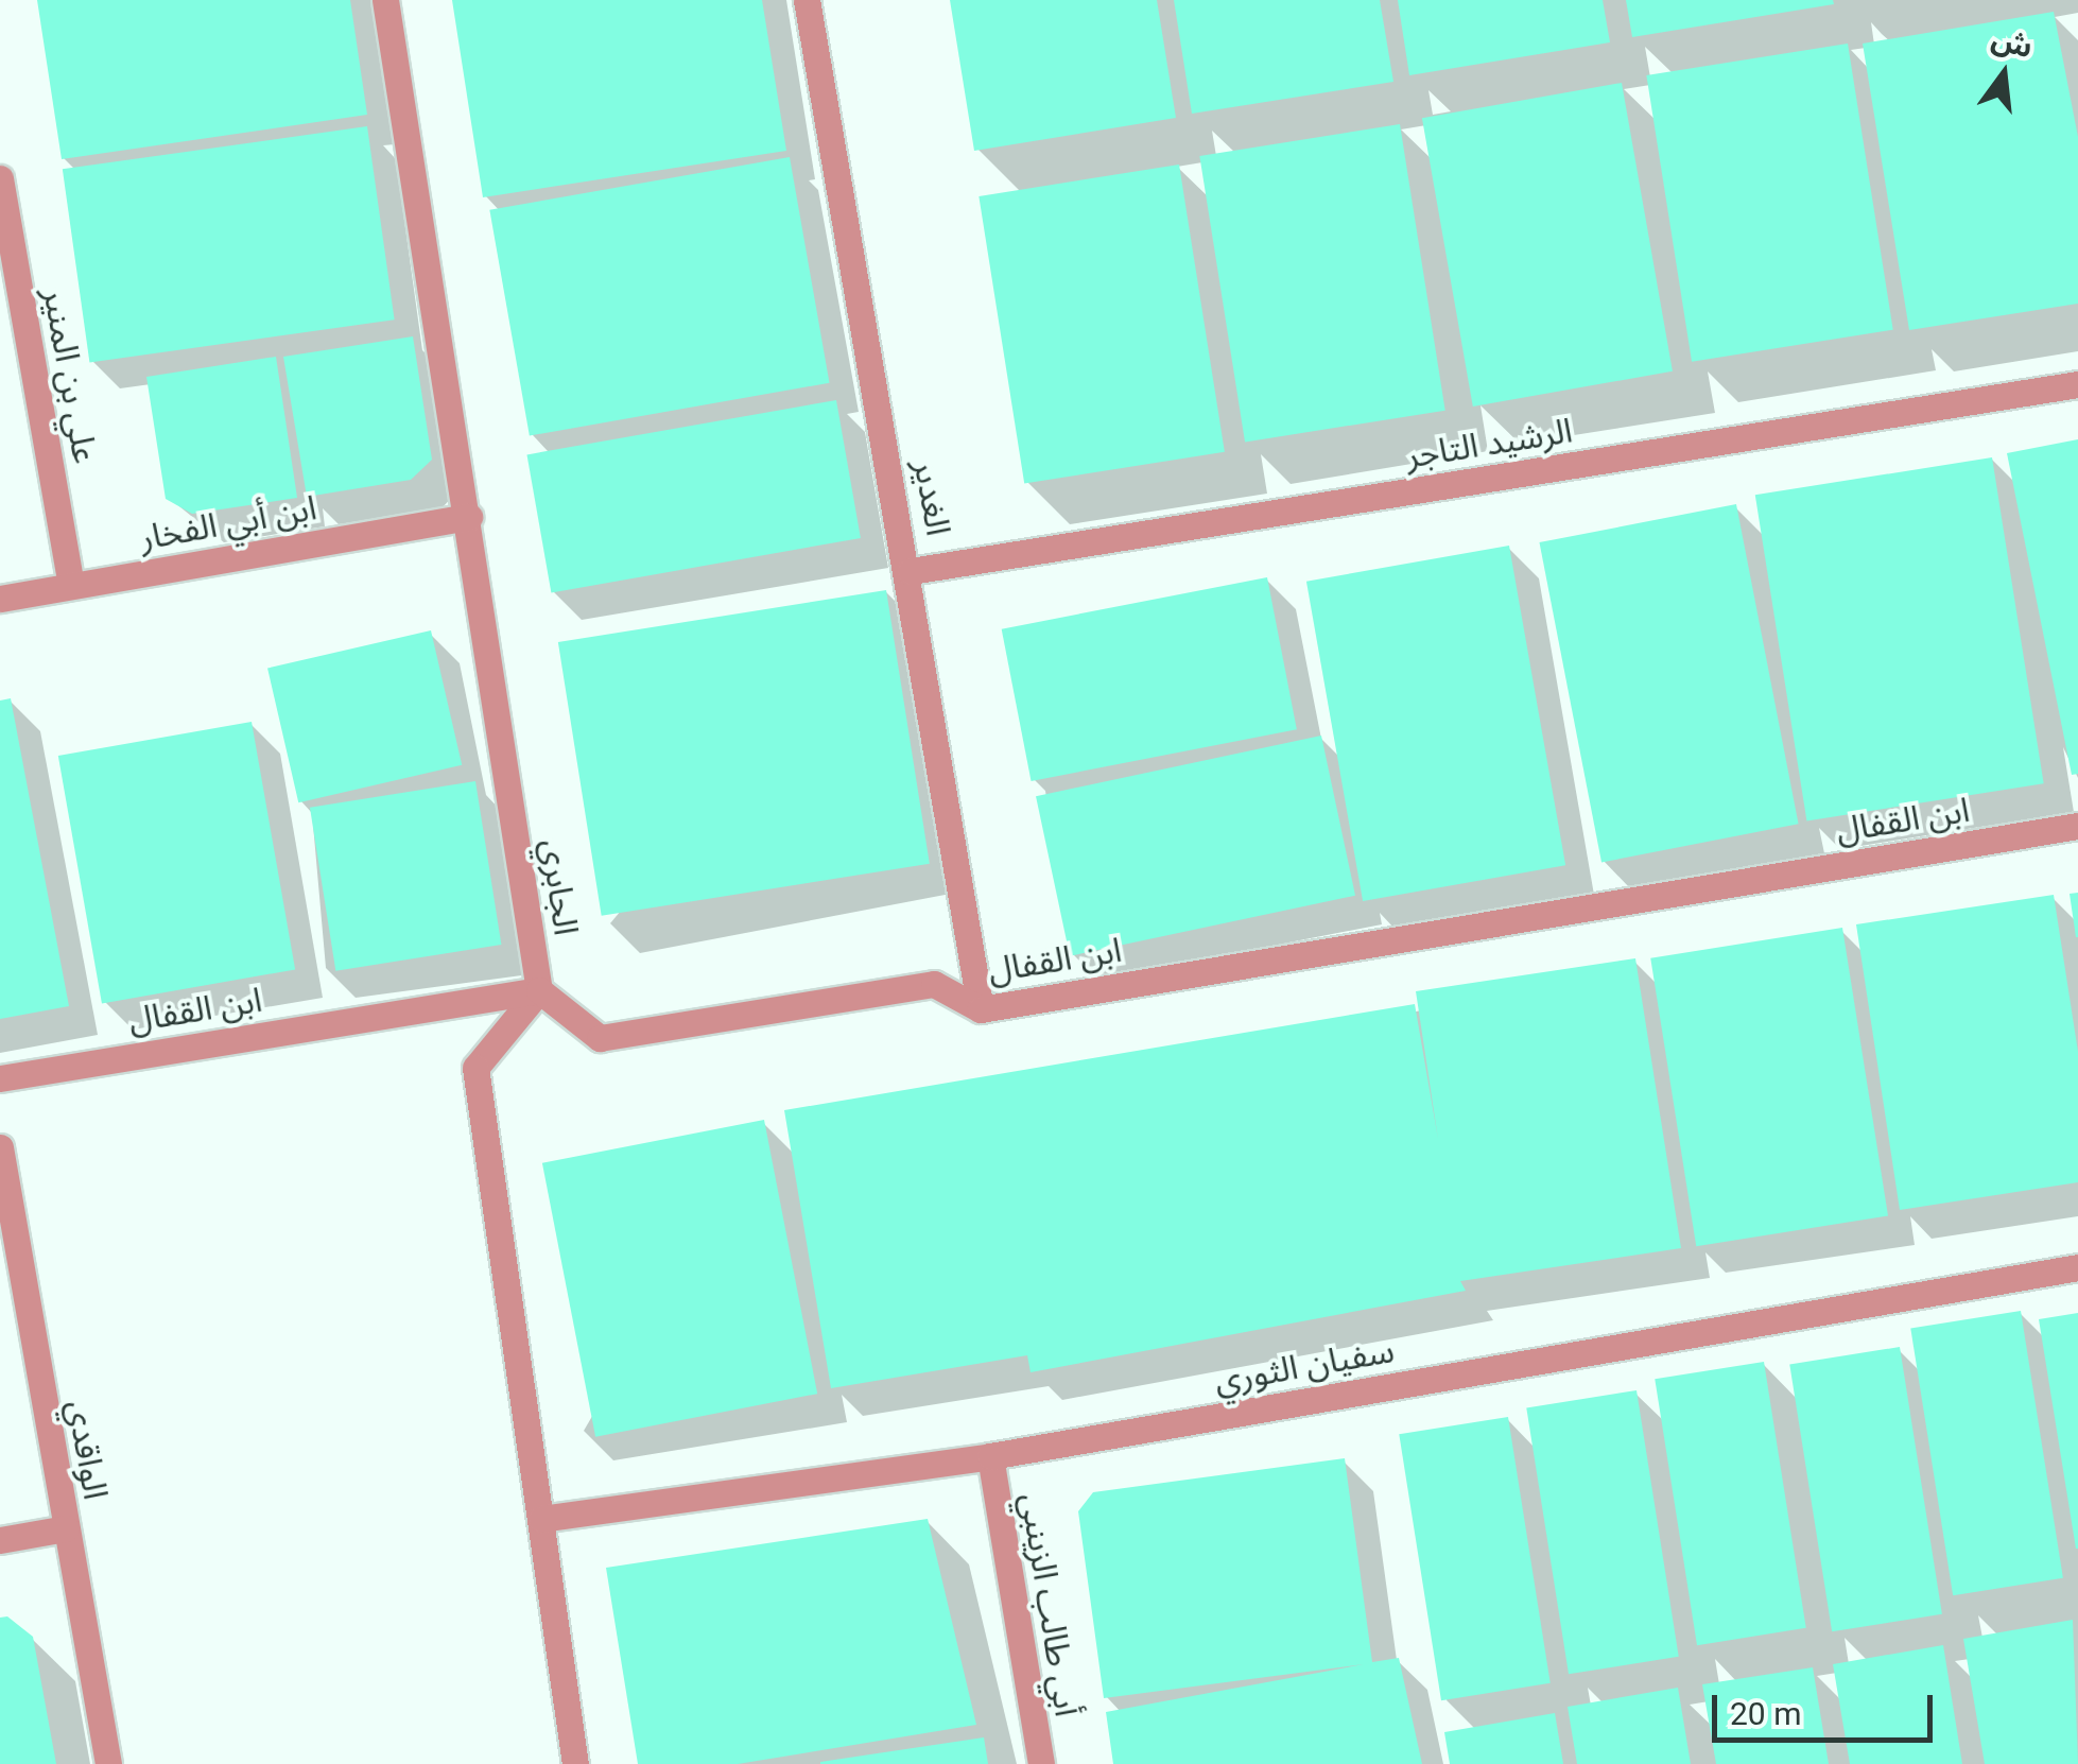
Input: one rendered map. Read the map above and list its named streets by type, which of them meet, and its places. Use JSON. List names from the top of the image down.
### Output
{
  "streets": {
    "street": [
      "علي بن المنير",
      "الرشيد التاجر",
      "الغدير",
      "ابن أبي الفخار",
      "ابن القفال",
      "الجابري",
      "سفيان الثوري",
      "الواقدي",
      "أبي طالب الزينبي"
    ]
  },
  "crossings": [
    ["علي بن المنير", "ابن أبي الفخار"],
    ["الرشيد التاجر", "الغدير"],
    ["الغدير", "ابن القفال"],
    ["ابن أبي الفخار", "الجابري"],
    ["ابن القفال", "الجابري"],
    ["سفيان الثوري", "أبي طالب الزينبي"]
  ],
  "scale_bar": "20 m",
  "north": "top"
}
